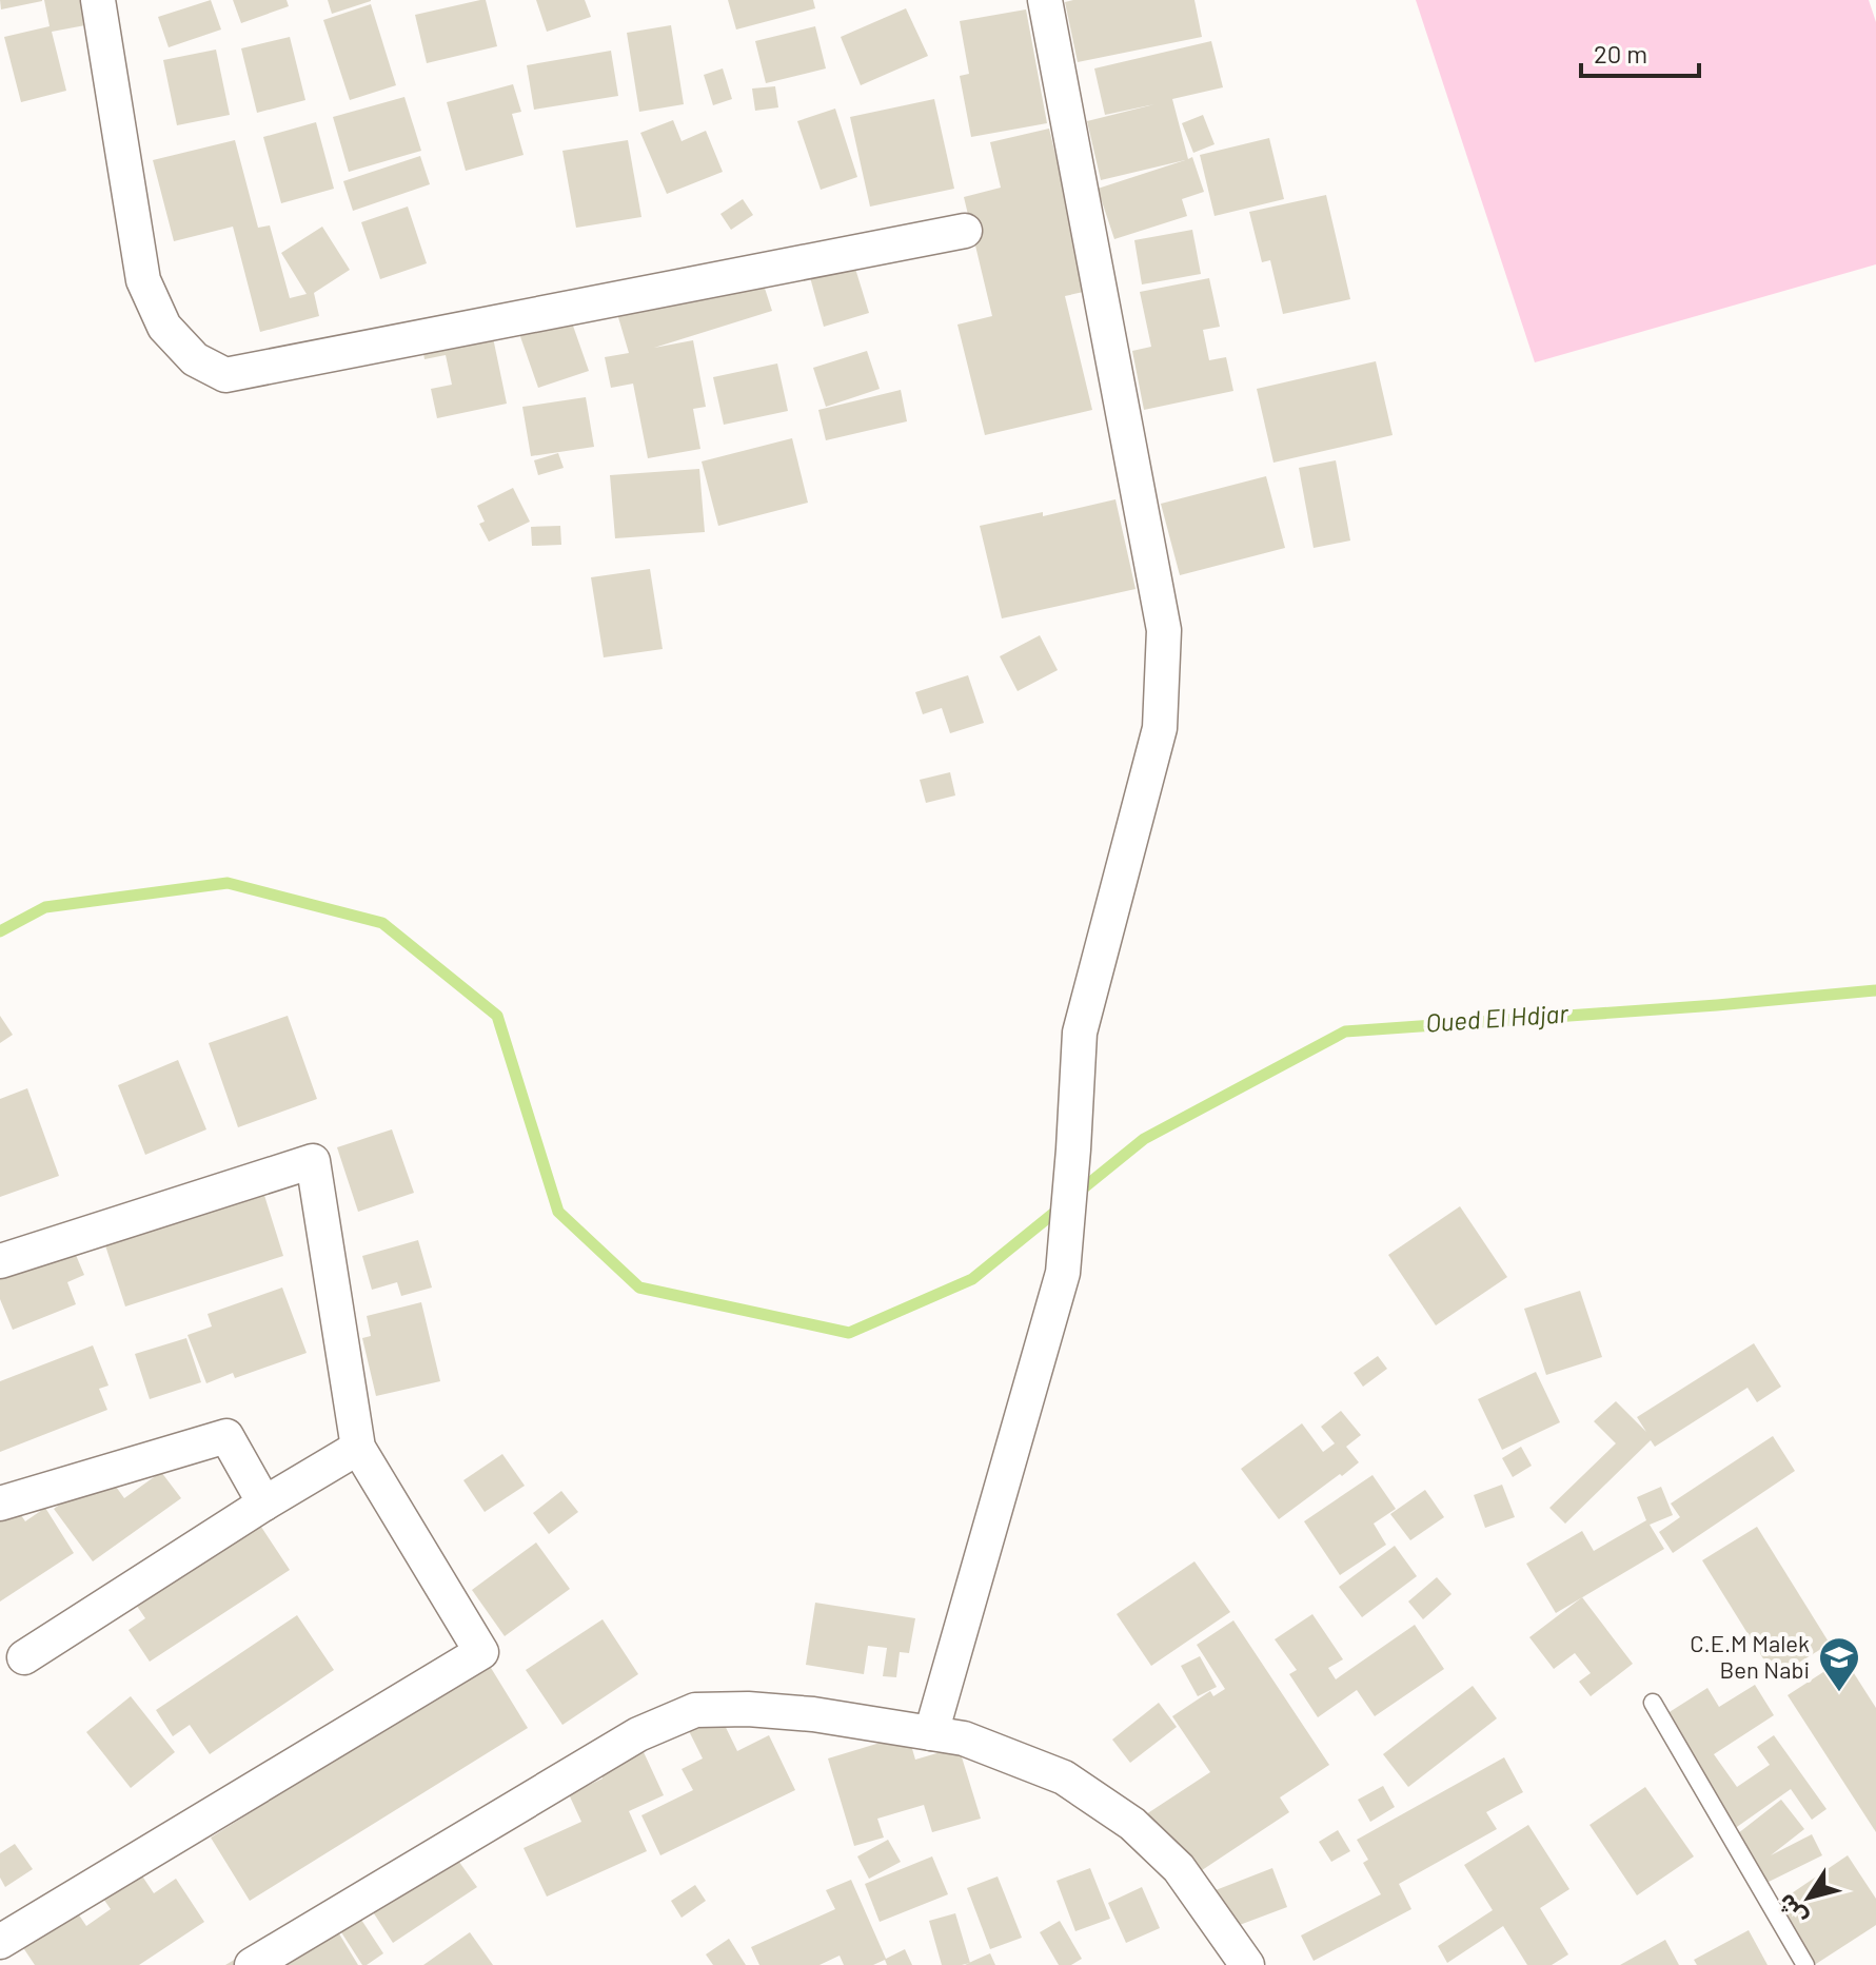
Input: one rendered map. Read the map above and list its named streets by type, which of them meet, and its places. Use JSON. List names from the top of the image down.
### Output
{
  "water": ["Oued El Hdjar"],
  "places": {
    "school or university": ["C.E.M Malek Ben Nabi"]
  },
  "scale_bar": "20 m",
  "north": "bottom left"
}
